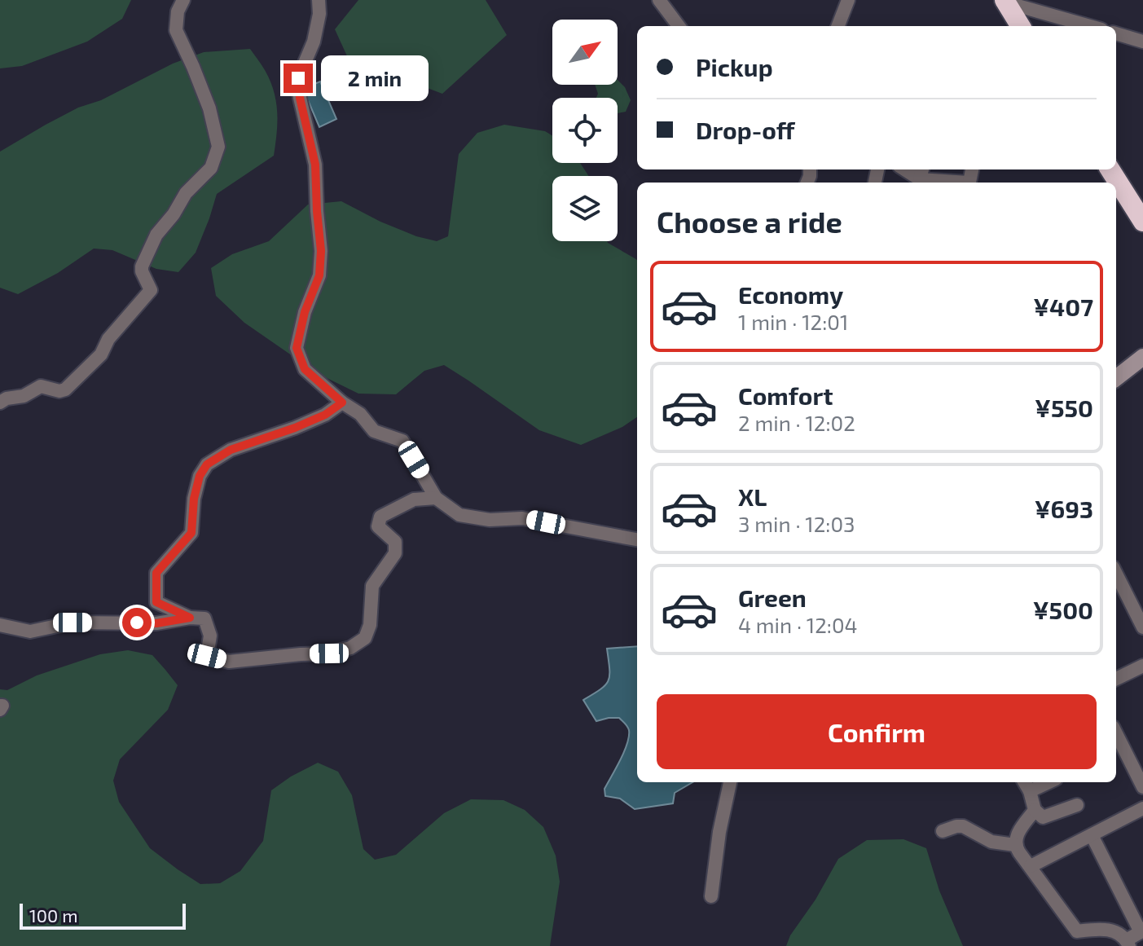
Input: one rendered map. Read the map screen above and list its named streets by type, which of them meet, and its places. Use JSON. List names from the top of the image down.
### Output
{
  "scale_bar": "100 m",
  "north": "top right",
  "page": {
    "banner": ["Pickup", "Drop-off"],
    "bubble": "2 min",
    "heading": "Choose a ride",
    "list": [
      {
        "name": "Economy",
        "note": "1 min · 12:01",
        "value": "¥407"
      },
      {
        "name": "Comfort",
        "note": "2 min · 12:02",
        "value": "¥550"
      },
      {
        "name": "XL",
        "note": "3 min · 12:03",
        "value": "¥693"
      },
      {
        "name": "Green",
        "note": "4 min · 12:04",
        "value": "¥500"
      }
    ],
    "buttons": "Confirm",
    "scale": "100 m"
  }
}
